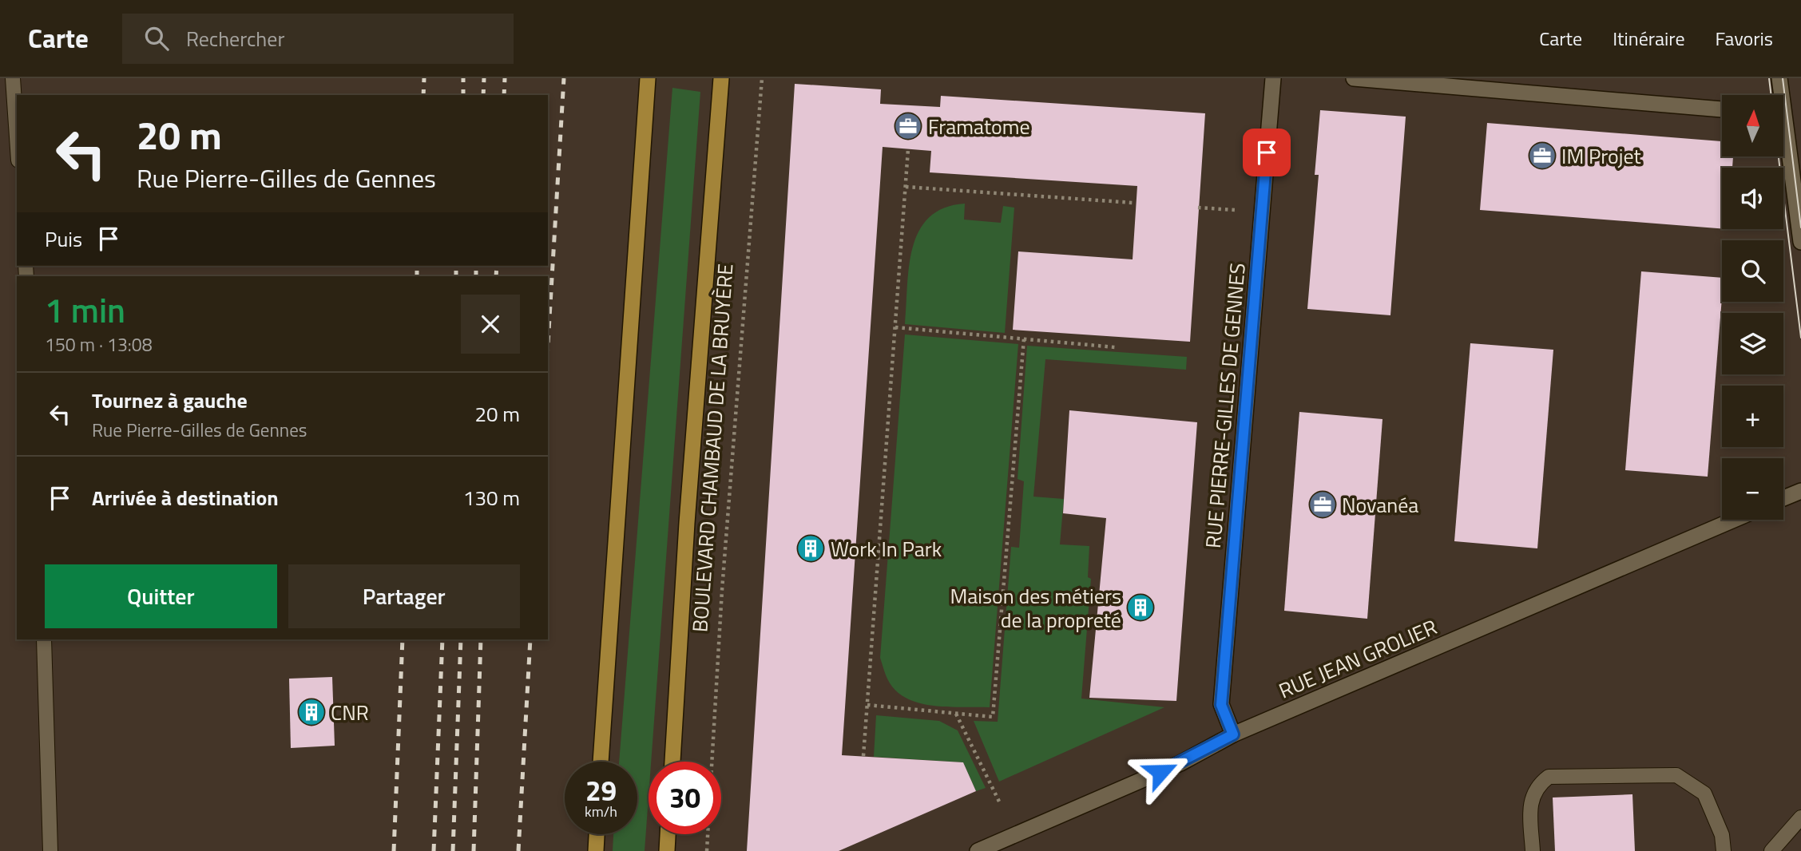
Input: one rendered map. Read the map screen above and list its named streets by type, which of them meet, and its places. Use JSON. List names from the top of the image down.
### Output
{
  "streets": {
    "main road": ["BOULEVARD CHAMBAUD DE LA BRUYÈRE"],
    "street": ["RUE PIERRE-GILLES DE GENNES", "RUE JEAN GROLIER"]
  },
  "crossings": [
    ["RUE PIERRE-GILLES DE GENNES", "RUE JEAN GROLIER"]
  ],
  "places": {
    "office": ["Framatome", "IM Projet", "Novanéa"],
    "building": ["Work In Park", "Maison des métiers de la propreté", "CNR"]
  },
  "north": "top",
  "page": {
    "header": "Carte",
    "search": "Rechercher",
    "nav": ["Carte", "Itinéraire", "Favoris"],
    "map_buttons": ["+", "−"],
    "turn": ["20 m", "Rue Pierre-Gilles de Gennes"],
    "then": "Puis",
    "heading": ["1 min", "150 m · 13:08"],
    "list": [
      {
        "name": "Tournez à gauche",
        "note": "Rue Pierre-Gilles de Gennes",
        "value": "20 m"
      },
      {
        "name": "Arrivée à destination",
        "value": "130 m"
      }
    ],
    "buttons": ["Quitter", "Partager"],
    "speed": "29 km/h",
    "limit": "30"
  }
}
